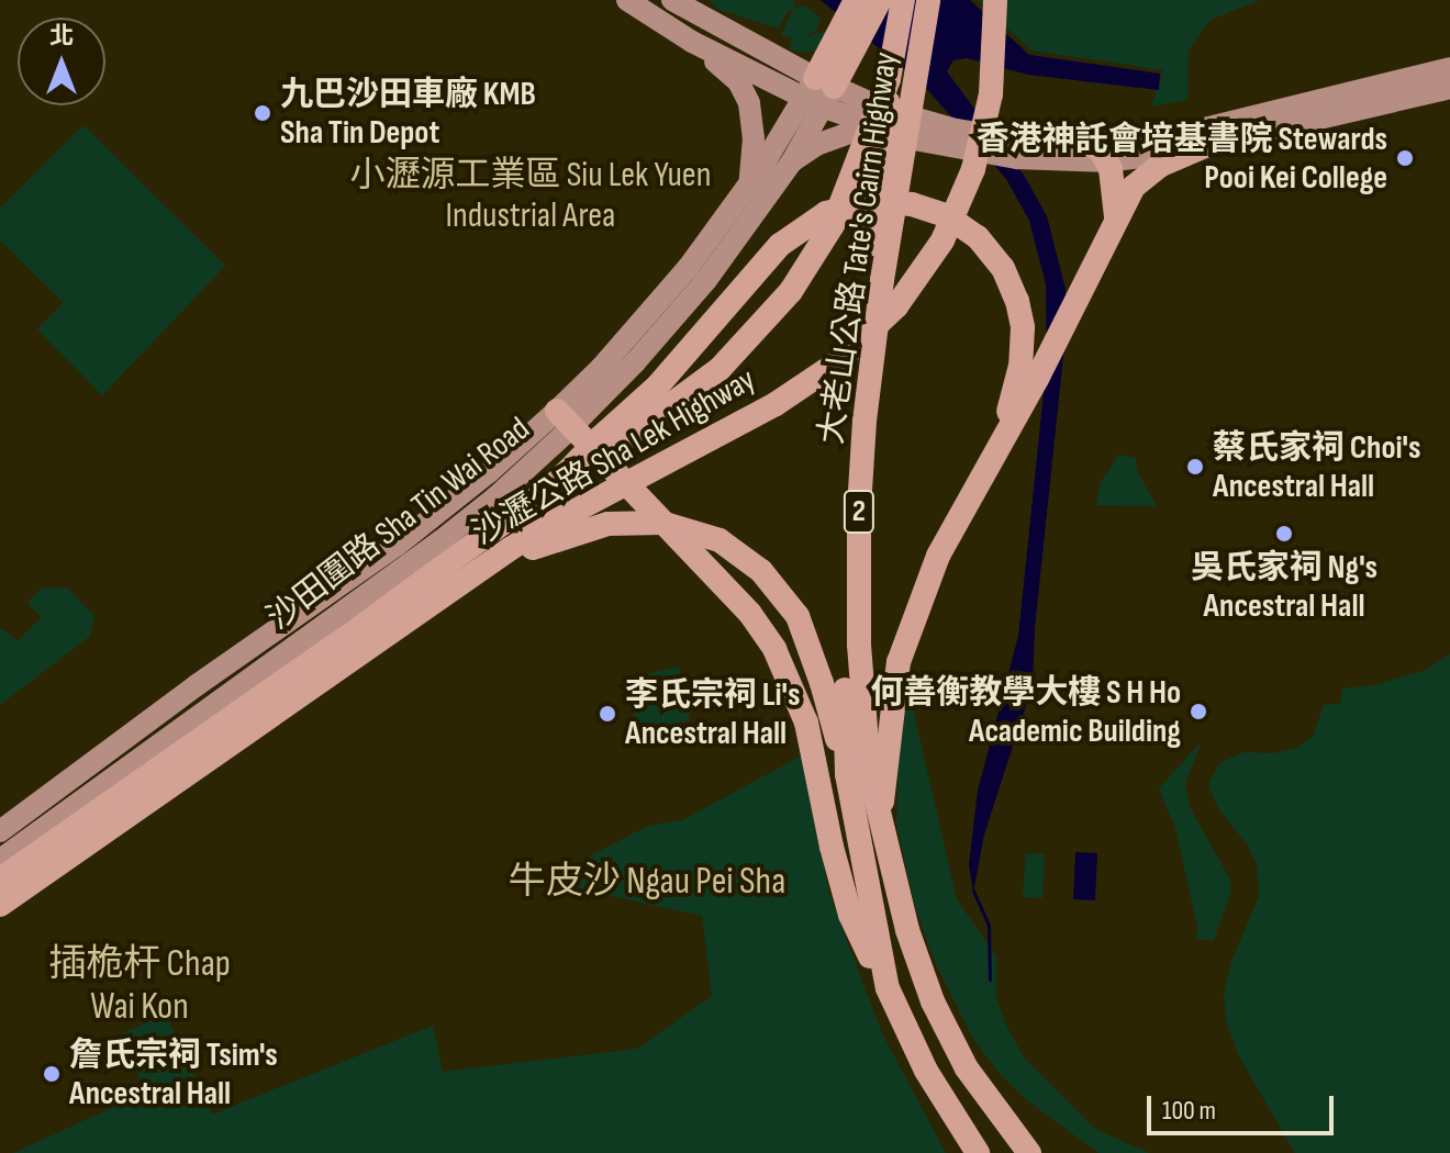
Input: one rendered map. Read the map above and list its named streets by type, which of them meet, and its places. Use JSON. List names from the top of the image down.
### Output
{
  "streets": {
    "highway": ["大老山公路 Tate's Cairn Highway", "沙瀝公路 Sha Lek Highway", "2"],
    "main road": ["沙田圍路 Sha Tin Wai Road"]
  },
  "crossings": [
    ["大老山公路 Tate's Cairn Highway", "沙瀝公路 Sha Lek Highway"]
  ],
  "districts": ["小瀝源工業區 Siu Lek Yuen Industrial Area", "牛皮沙 Ngau Pei Sha", "插桅杆 Chap Wai Kon"],
  "places": [
    "九巴沙田車廠 KMB Sha Tin Depot",
    "香港神託會培基書院 Stewards Pooi Kei College",
    "蔡氏家祠 Choi's Ancestral Hall",
    "吳氏家祠 Ng's Ancestral Hall",
    "何善衡教學大樓 S H Ho Academic Building",
    "李氏宗祠 Li's Ancestral Hall",
    "詹氏宗祠 Tsim's Ancestral Hall"
  ],
  "scale_bar": "100 m",
  "north": "top"
}
